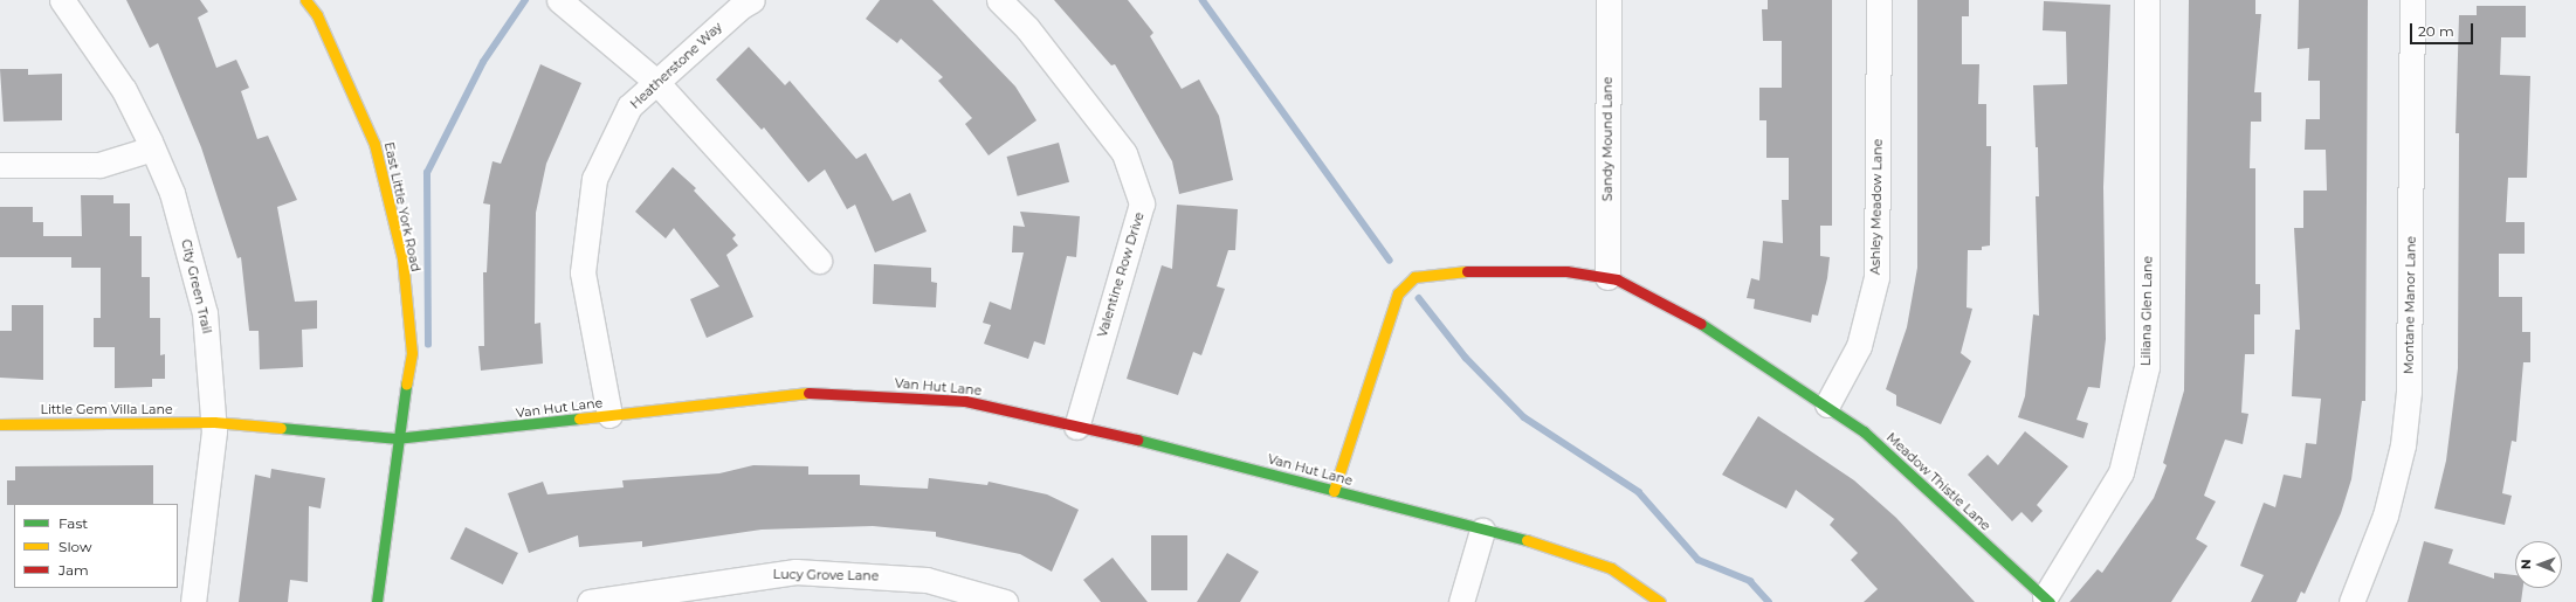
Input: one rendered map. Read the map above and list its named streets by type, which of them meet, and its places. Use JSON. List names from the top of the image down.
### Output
{
  "streets": {
    "street": [
      "Heatherstone Way",
      "Sandy Mound Lane",
      "East Little York Road",
      "Ashley Meadow Lane",
      "Valentine Row Drive",
      "City Green Trail",
      "Montane Manor Lane",
      "Liliana Glen Lane",
      "Van Hut Lane",
      "Little Gem Villa Lane",
      "Meadow Thistle Lane",
      "Lucy Grove Lane"
    ]
  },
  "crossings": [
    ["Heatherstone Way", "Van Hut Lane"],
    ["Sandy Mound Lane", "Meadow Thistle Lane"],
    ["East Little York Road", "Van Hut Lane"],
    ["Ashley Meadow Lane", "Meadow Thistle Lane"],
    ["Valentine Row Drive", "Van Hut Lane"],
    ["City Green Trail", "Van Hut Lane"],
    ["City Green Trail", "Little Gem Villa Lane"],
    ["Liliana Glen Lane", "Meadow Thistle Lane"],
    ["Van Hut Lane", "Little Gem Villa Lane"],
    ["Van Hut Lane", "Meadow Thistle Lane"]
  ],
  "legend": ["Fast", "Slow", "Jam"],
  "scale_bar": "20 m",
  "north": "left"
}
